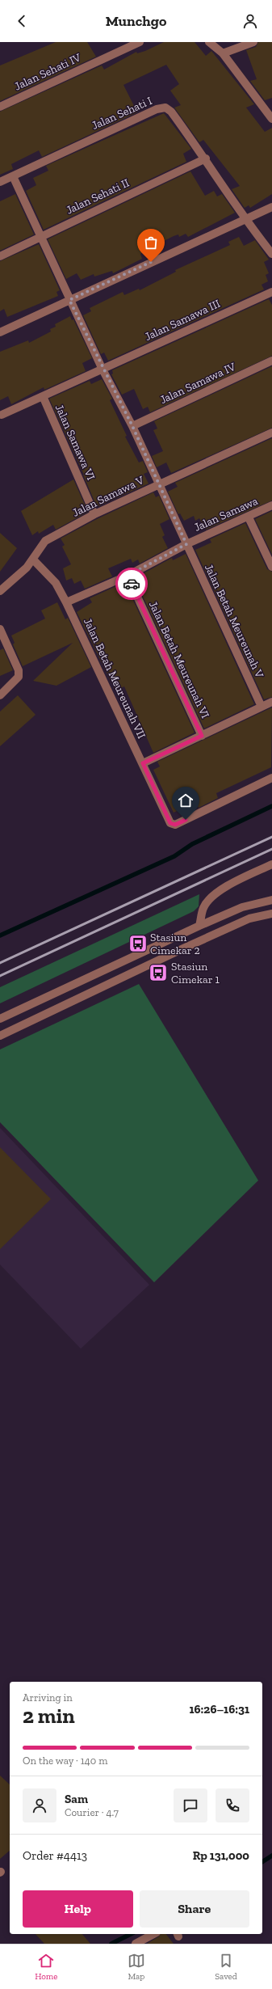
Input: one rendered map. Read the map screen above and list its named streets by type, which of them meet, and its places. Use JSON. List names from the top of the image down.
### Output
{
  "streets": {
    "street": [
      "Jalan Sehati IV",
      "Jalan Sehati I",
      "Jalan Sehati II",
      "Jalan Samawa III",
      "Jalan Samawa IV",
      "Jalan Samawa VI",
      "Jalan Samawa V",
      "Jalan Samawa",
      "Jalan Betah Meureunah V",
      "Jalan Betah Meureunah VI",
      "Jalan Betah Meureunah VII"
    ]
  },
  "crossings": [
    ["Jalan Sehati I", "Jalan Sehati II"],
    ["Jalan Sehati I", "Jalan Betah Meureunah V"],
    ["Jalan Sehati II", "Jalan Betah Meureunah V"],
    ["Jalan Samawa III", "Jalan Samawa VI"],
    ["Jalan Samawa III", "Jalan Betah Meureunah V"],
    ["Jalan Samawa IV", "Jalan Betah Meureunah V"],
    ["Jalan Samawa VI", "Jalan Samawa V"],
    ["Jalan Samawa VI", "Jalan Betah Meureunah V"],
    ["Jalan Samawa V", "Jalan Betah Meureunah V"],
    ["Jalan Samawa V", "Jalan Betah Meureunah VII"],
    ["Jalan Samawa", "Jalan Betah Meureunah V"],
    ["Jalan Samawa", "Jalan Betah Meureunah VI"],
    ["Jalan Samawa", "Jalan Betah Meureunah VII"]
  ],
  "places": {
    "bus stop": ["Stasiun Cimekar 2", "Stasiun Cimekar 1"]
  },
  "page": {
    "header": "Munchgo",
    "heading": ["2 min", "Arriving in", "16:26–16:31"],
    "panel": [
      "Sam",
      "Courier · 4.7",
      "Order #4413",
      "Rp 131,000"
    ],
    "bar": "On the way · 140 m",
    "buttons": ["Help", "Share"],
    "tabs": ["Home", "Map", "Saved"]
  }
}
